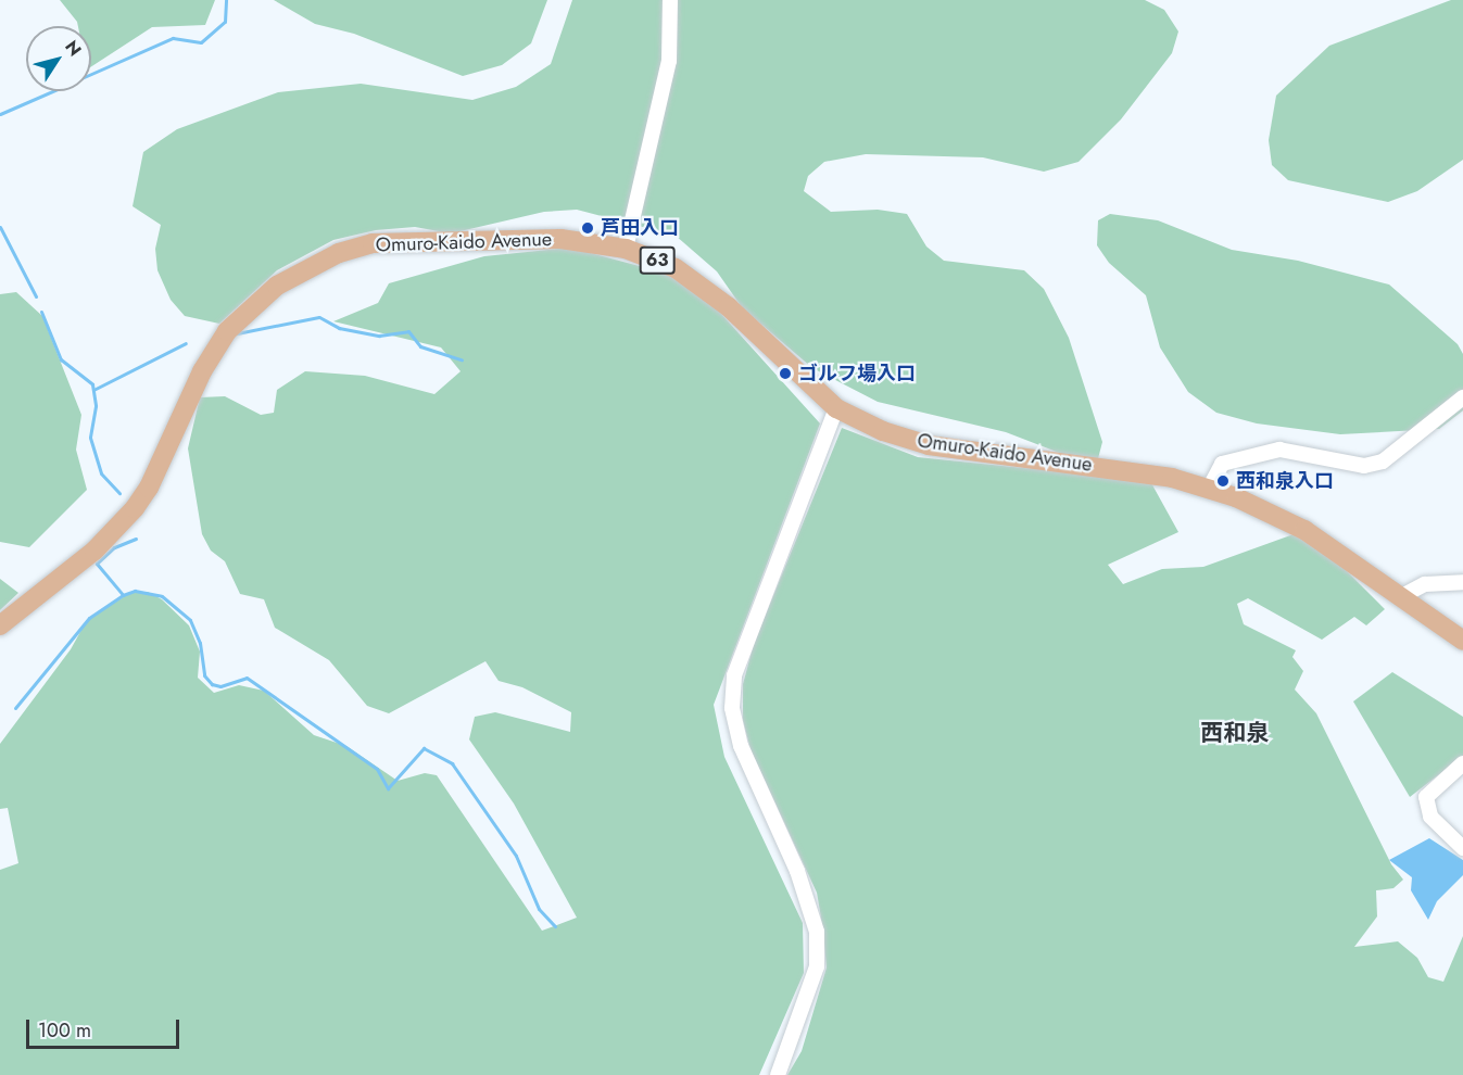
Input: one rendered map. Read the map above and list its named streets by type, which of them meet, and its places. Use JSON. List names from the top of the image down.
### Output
{
  "streets": {
    "main road": ["Omuro-Kaido Avenue", "63"]
  },
  "districts": ["西和泉"],
  "places": ["芦田入口", "ゴルフ場入口", "西和泉入口"],
  "scale_bar": "100 m",
  "north": "top right"
}
